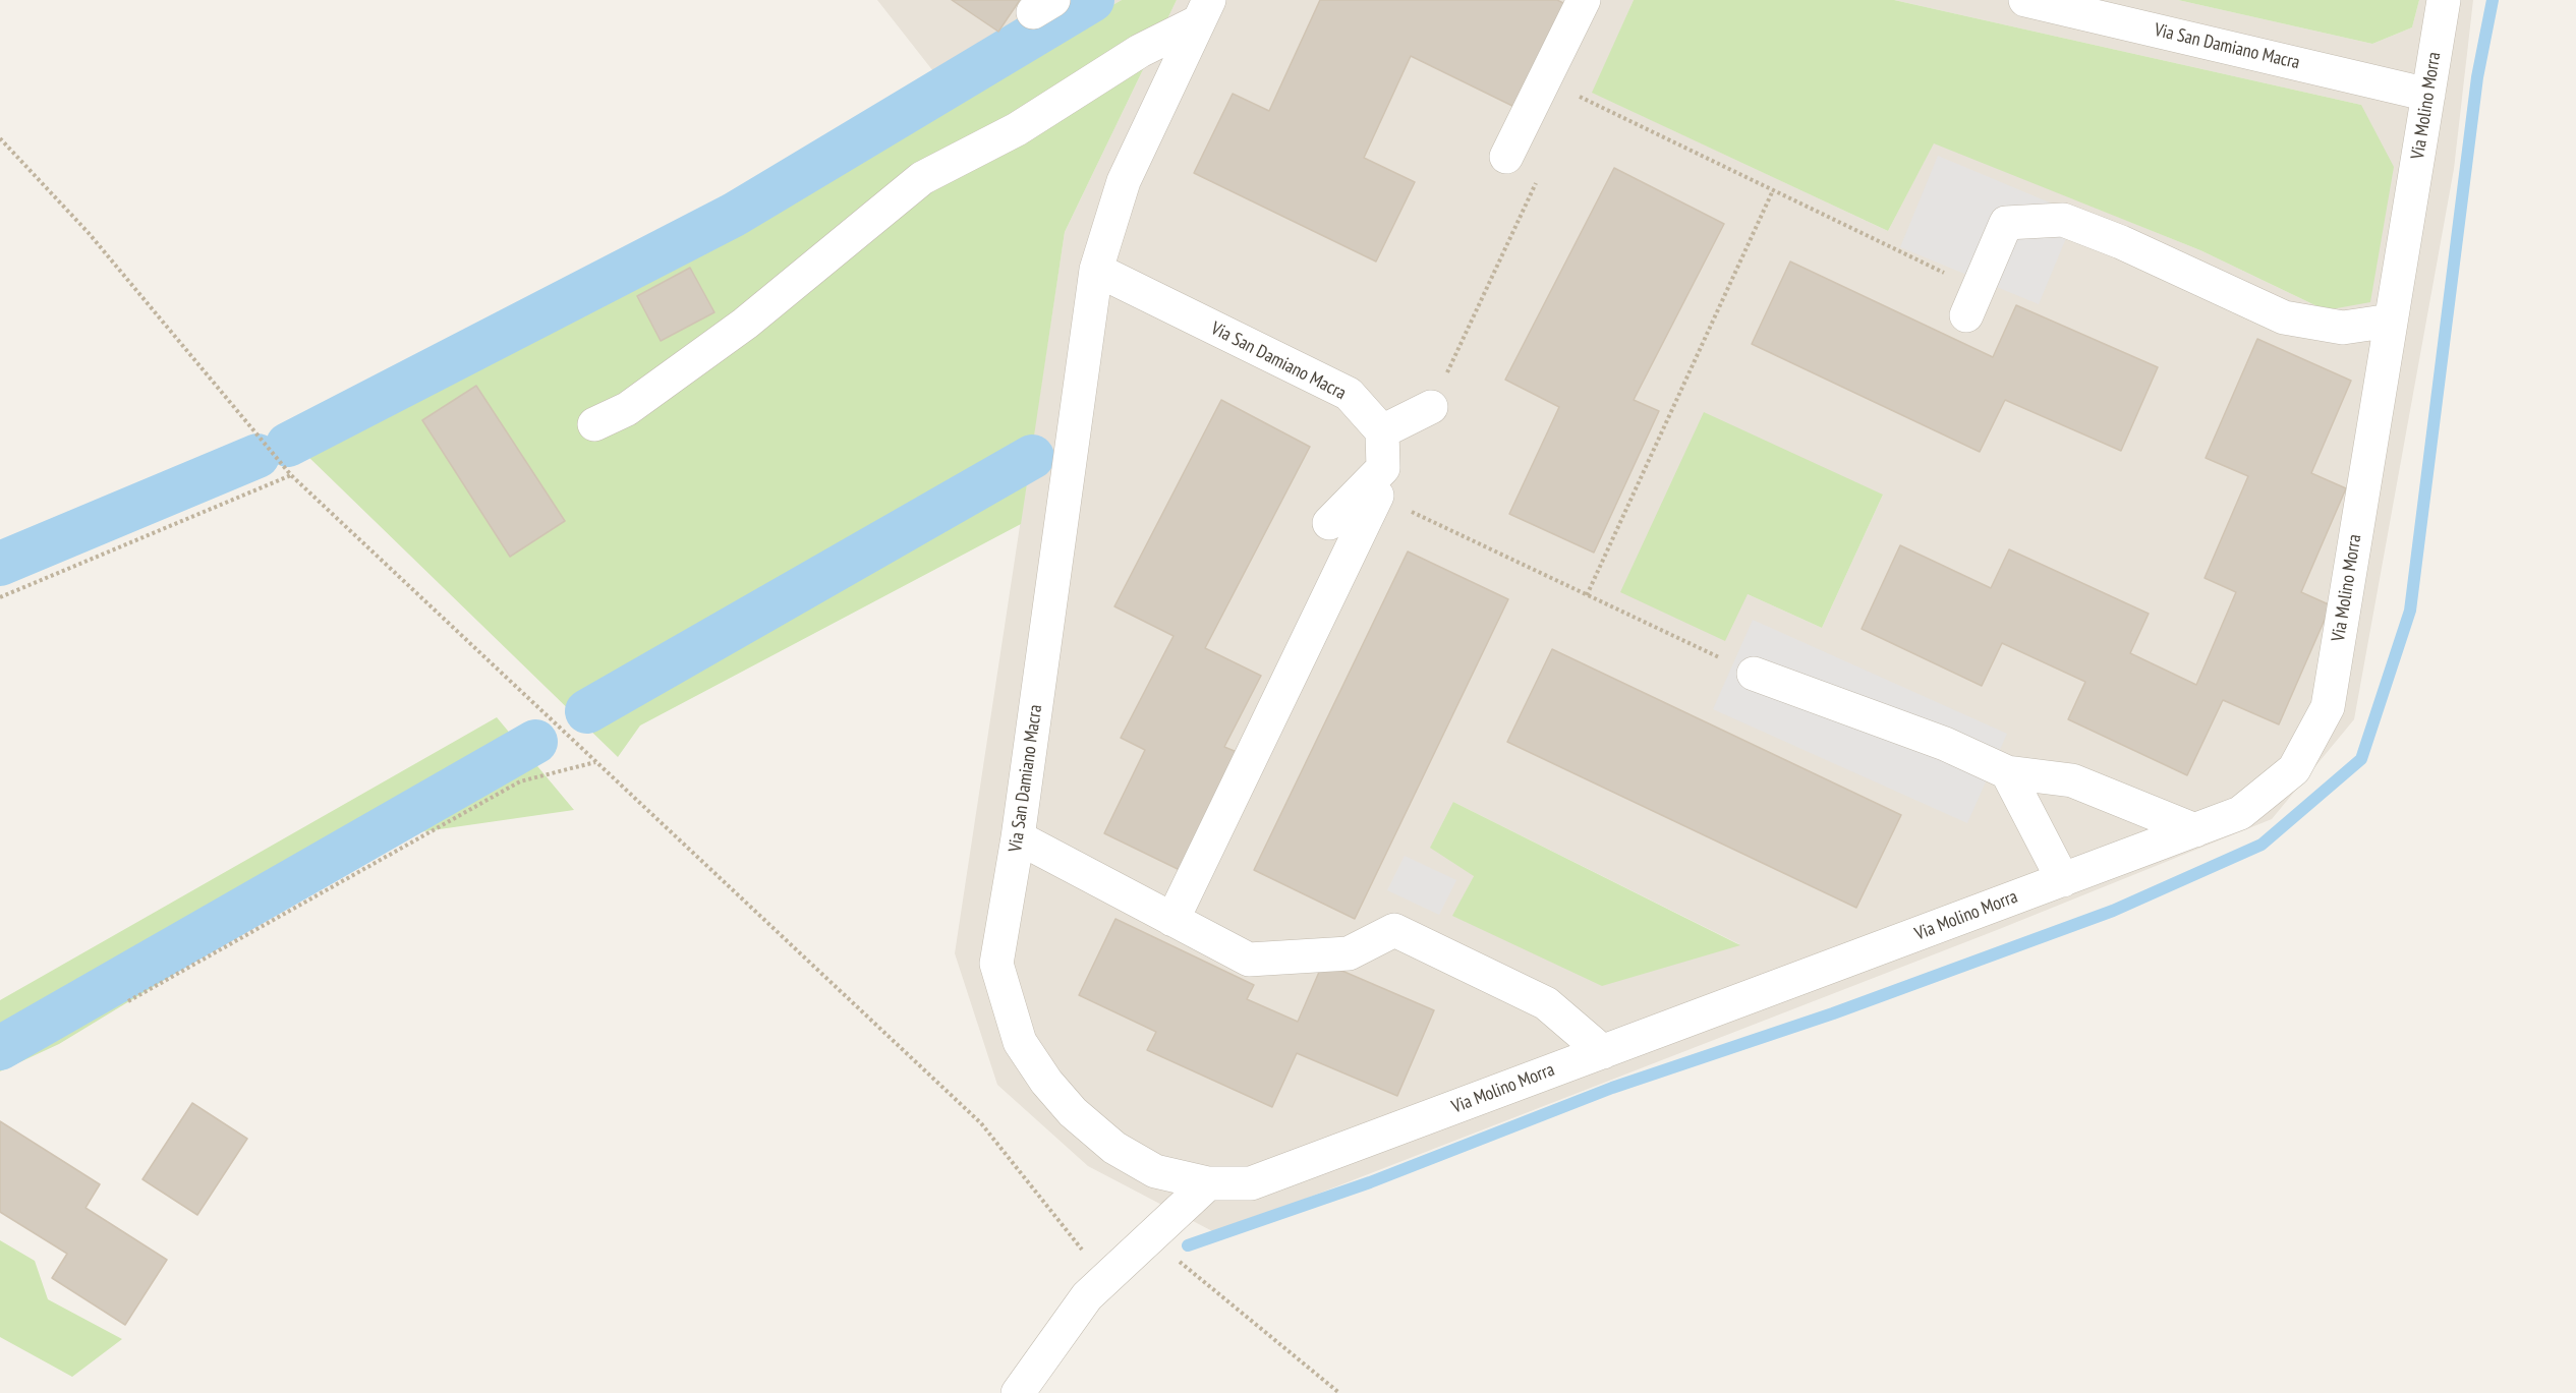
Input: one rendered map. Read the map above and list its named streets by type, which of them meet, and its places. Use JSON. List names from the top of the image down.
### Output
{
  "streets": {
    "street": ["Via San Damiano Macra", "Via Molino Morra"]
  },
  "crossings": [
    ["Via San Damiano Macra", "Via Molino Morra"]
  ]
}
